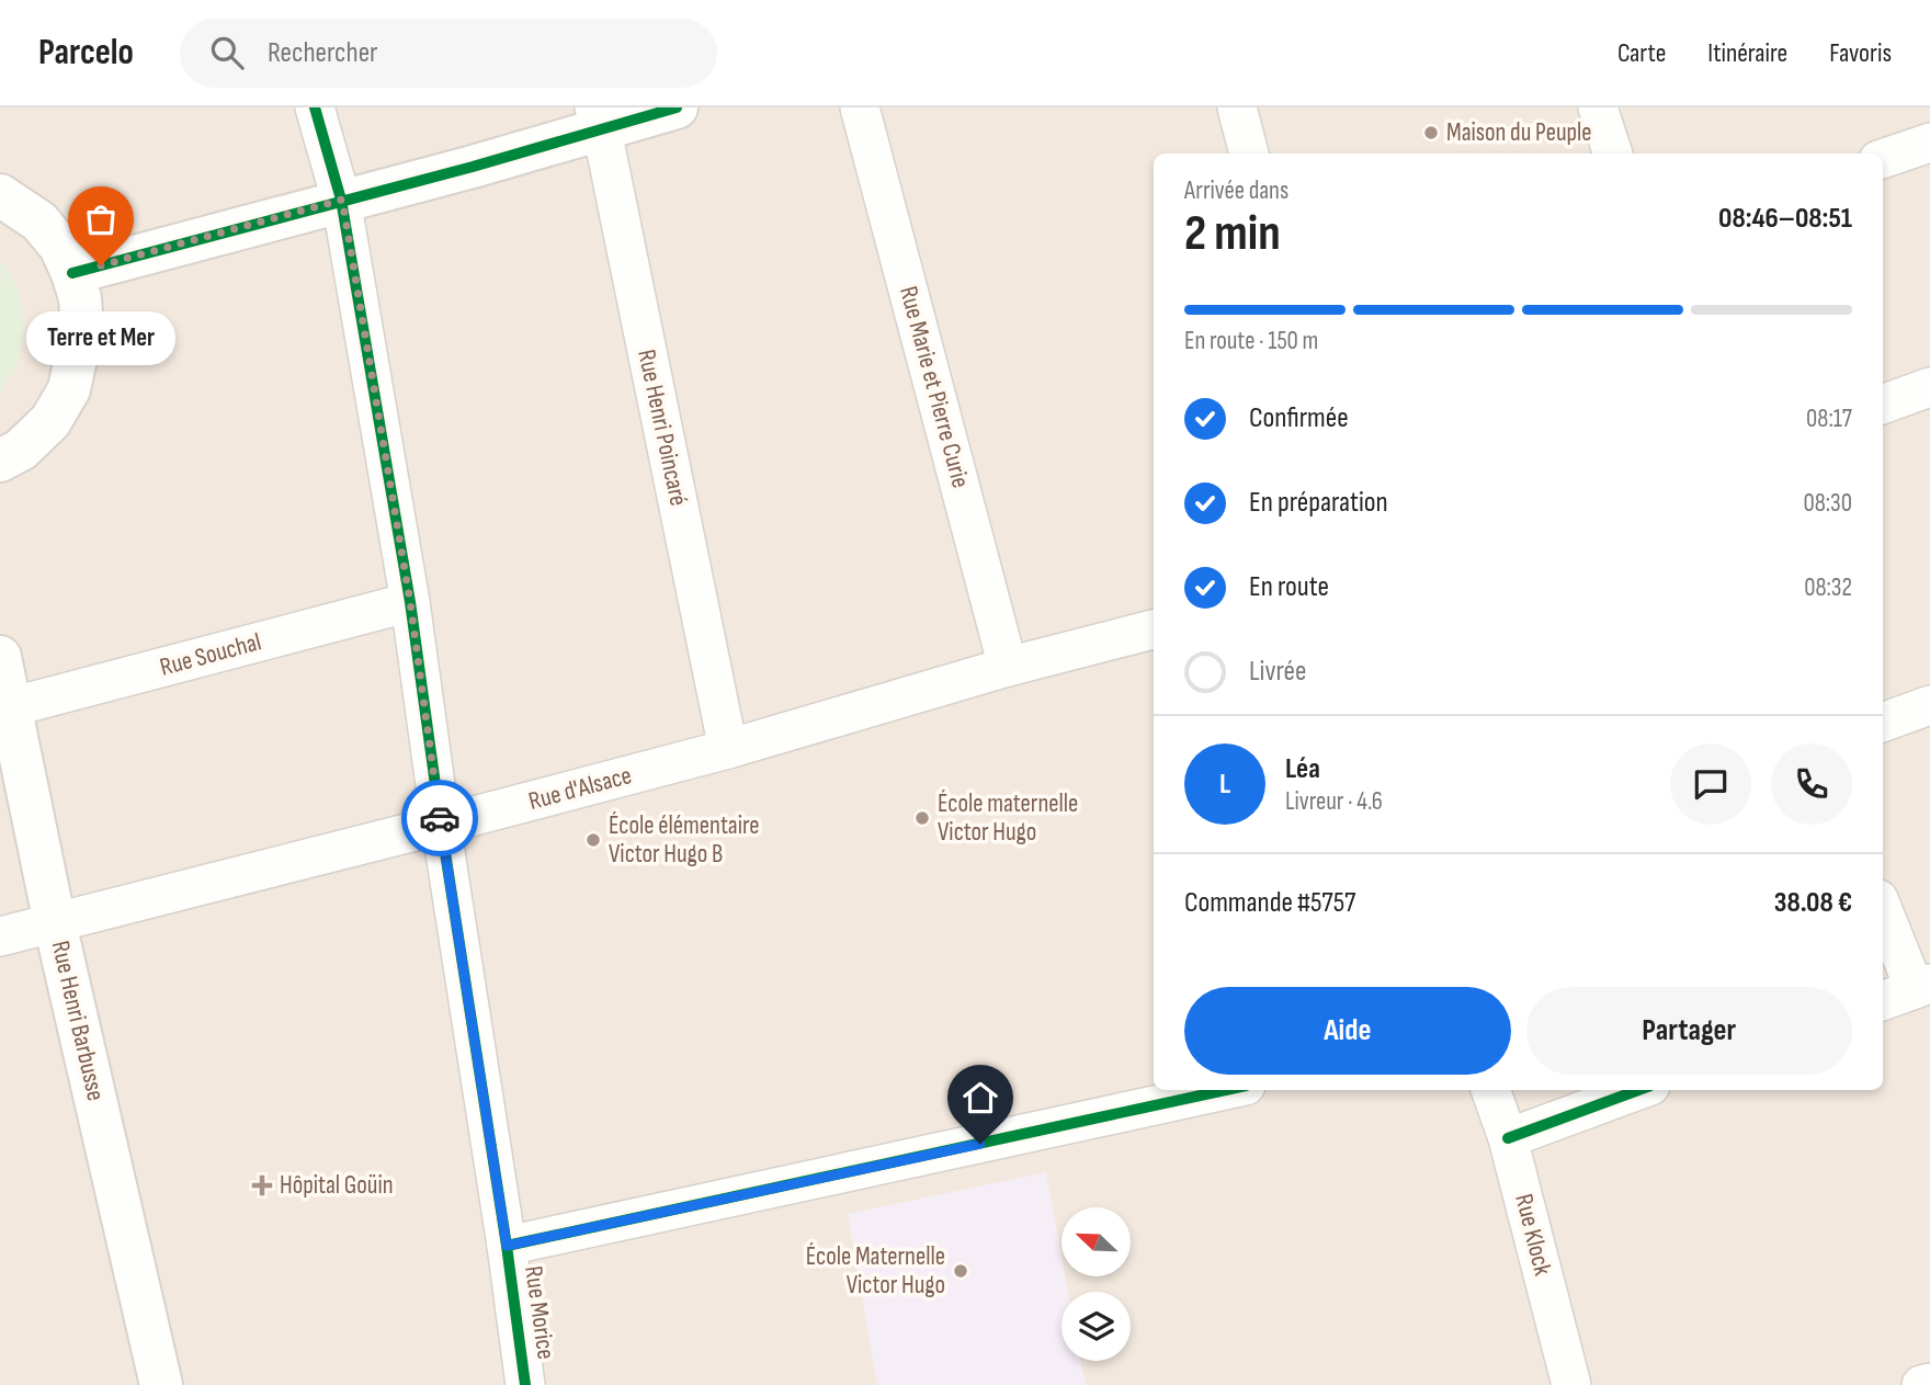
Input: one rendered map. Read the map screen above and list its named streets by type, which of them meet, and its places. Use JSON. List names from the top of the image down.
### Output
{
  "streets": {
    "main road": ["Rue Henri Barbusse"],
    "street": [
      "Rue Marie et Pierre Curie",
      "Rue Henri Poincaré",
      "Rue Souchal",
      "Rue d'Alsace",
      "Rue Klock",
      "Rue Morice"
    ]
  },
  "crossings": [
    ["Rue Marie et Pierre Curie", "Rue d'Alsace"],
    ["Rue Henri Poincaré", "Rue d'Alsace"],
    ["Rue Souchal", "Rue Henri Barbusse"],
    ["Rue Souchal", "Rue Morice"],
    ["Rue d'Alsace", "Rue Henri Barbusse"],
    ["Rue d'Alsace", "Rue Morice"]
  ],
  "places": {
    "other": [
      "Maison du Peuple",
      "Terre et Mer",
      "École maternelle Victor Hugo",
      "École élémentaire Victor Hugo B",
      "École Maternelle Victor Hugo"
    ],
    "health": ["Hôpital Goüin"]
  },
  "north": "top left",
  "page": {
    "header": "Parcelo",
    "search": "Rechercher",
    "nav": ["Carte", "Itinéraire", "Favoris"],
    "heading": ["2 min", "Arrivée dans", "08:46–08:51"],
    "panel": [
      "Léa",
      "Livreur · 4.6",
      "Commande #5757",
      "38.08 €"
    ],
    "bar": "En route · 150 m",
    "bubble": "Terre et Mer",
    "list": [
      ["Confirmée", "08:17"],
      ["En préparation", "08:30"],
      ["En route", "08:32"],
      "Livrée"
    ],
    "round": "L",
    "buttons": ["Aide", "Partager"]
  }
}
